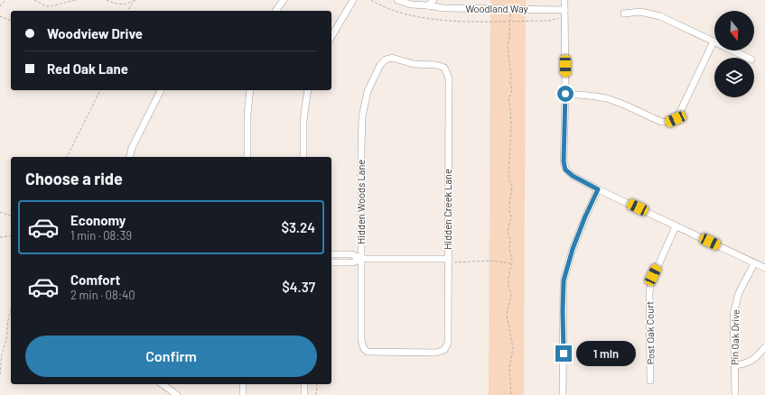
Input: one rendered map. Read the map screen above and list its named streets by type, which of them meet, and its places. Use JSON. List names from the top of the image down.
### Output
{
  "streets": {
    "street": [
      "Woodland Way",
      "Hidden Woods Lane",
      "Hidden Creek Lane",
      "Post Oak Court",
      "Pin Oak Drive"
    ]
  },
  "crossings": [
    ["Hidden Woods Lane", "Hidden Creek Lane"]
  ],
  "north": "bottom",
  "page": {
    "banner": ["Woodview Drive", "Red Oak Lane"],
    "heading": "Choose a ride",
    "list": [
      {
        "name": "Economy",
        "note": "1 min · 08:39",
        "value": "$3.24"
      },
      {
        "name": "Comfort",
        "note": "2 min · 08:40",
        "value": "$4.37"
      }
    ],
    "buttons": "Confirm",
    "bubble": "1 min"
  }
}
